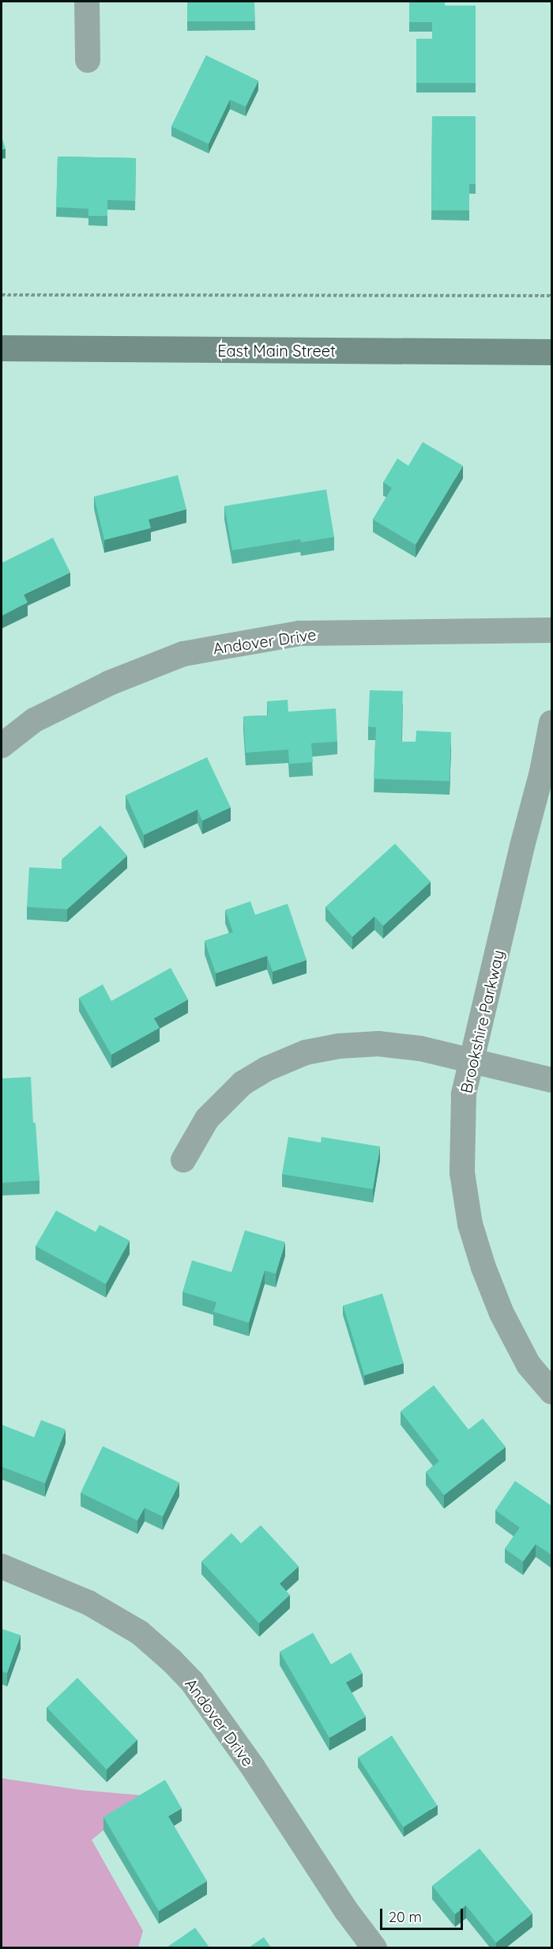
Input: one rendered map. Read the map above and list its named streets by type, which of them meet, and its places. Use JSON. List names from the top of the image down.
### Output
{
  "streets": {
    "main road": ["East Main Street"],
    "street": ["Andover Drive", "Brookshire Parkway"]
  },
  "scale_bar": "20 m"
}
